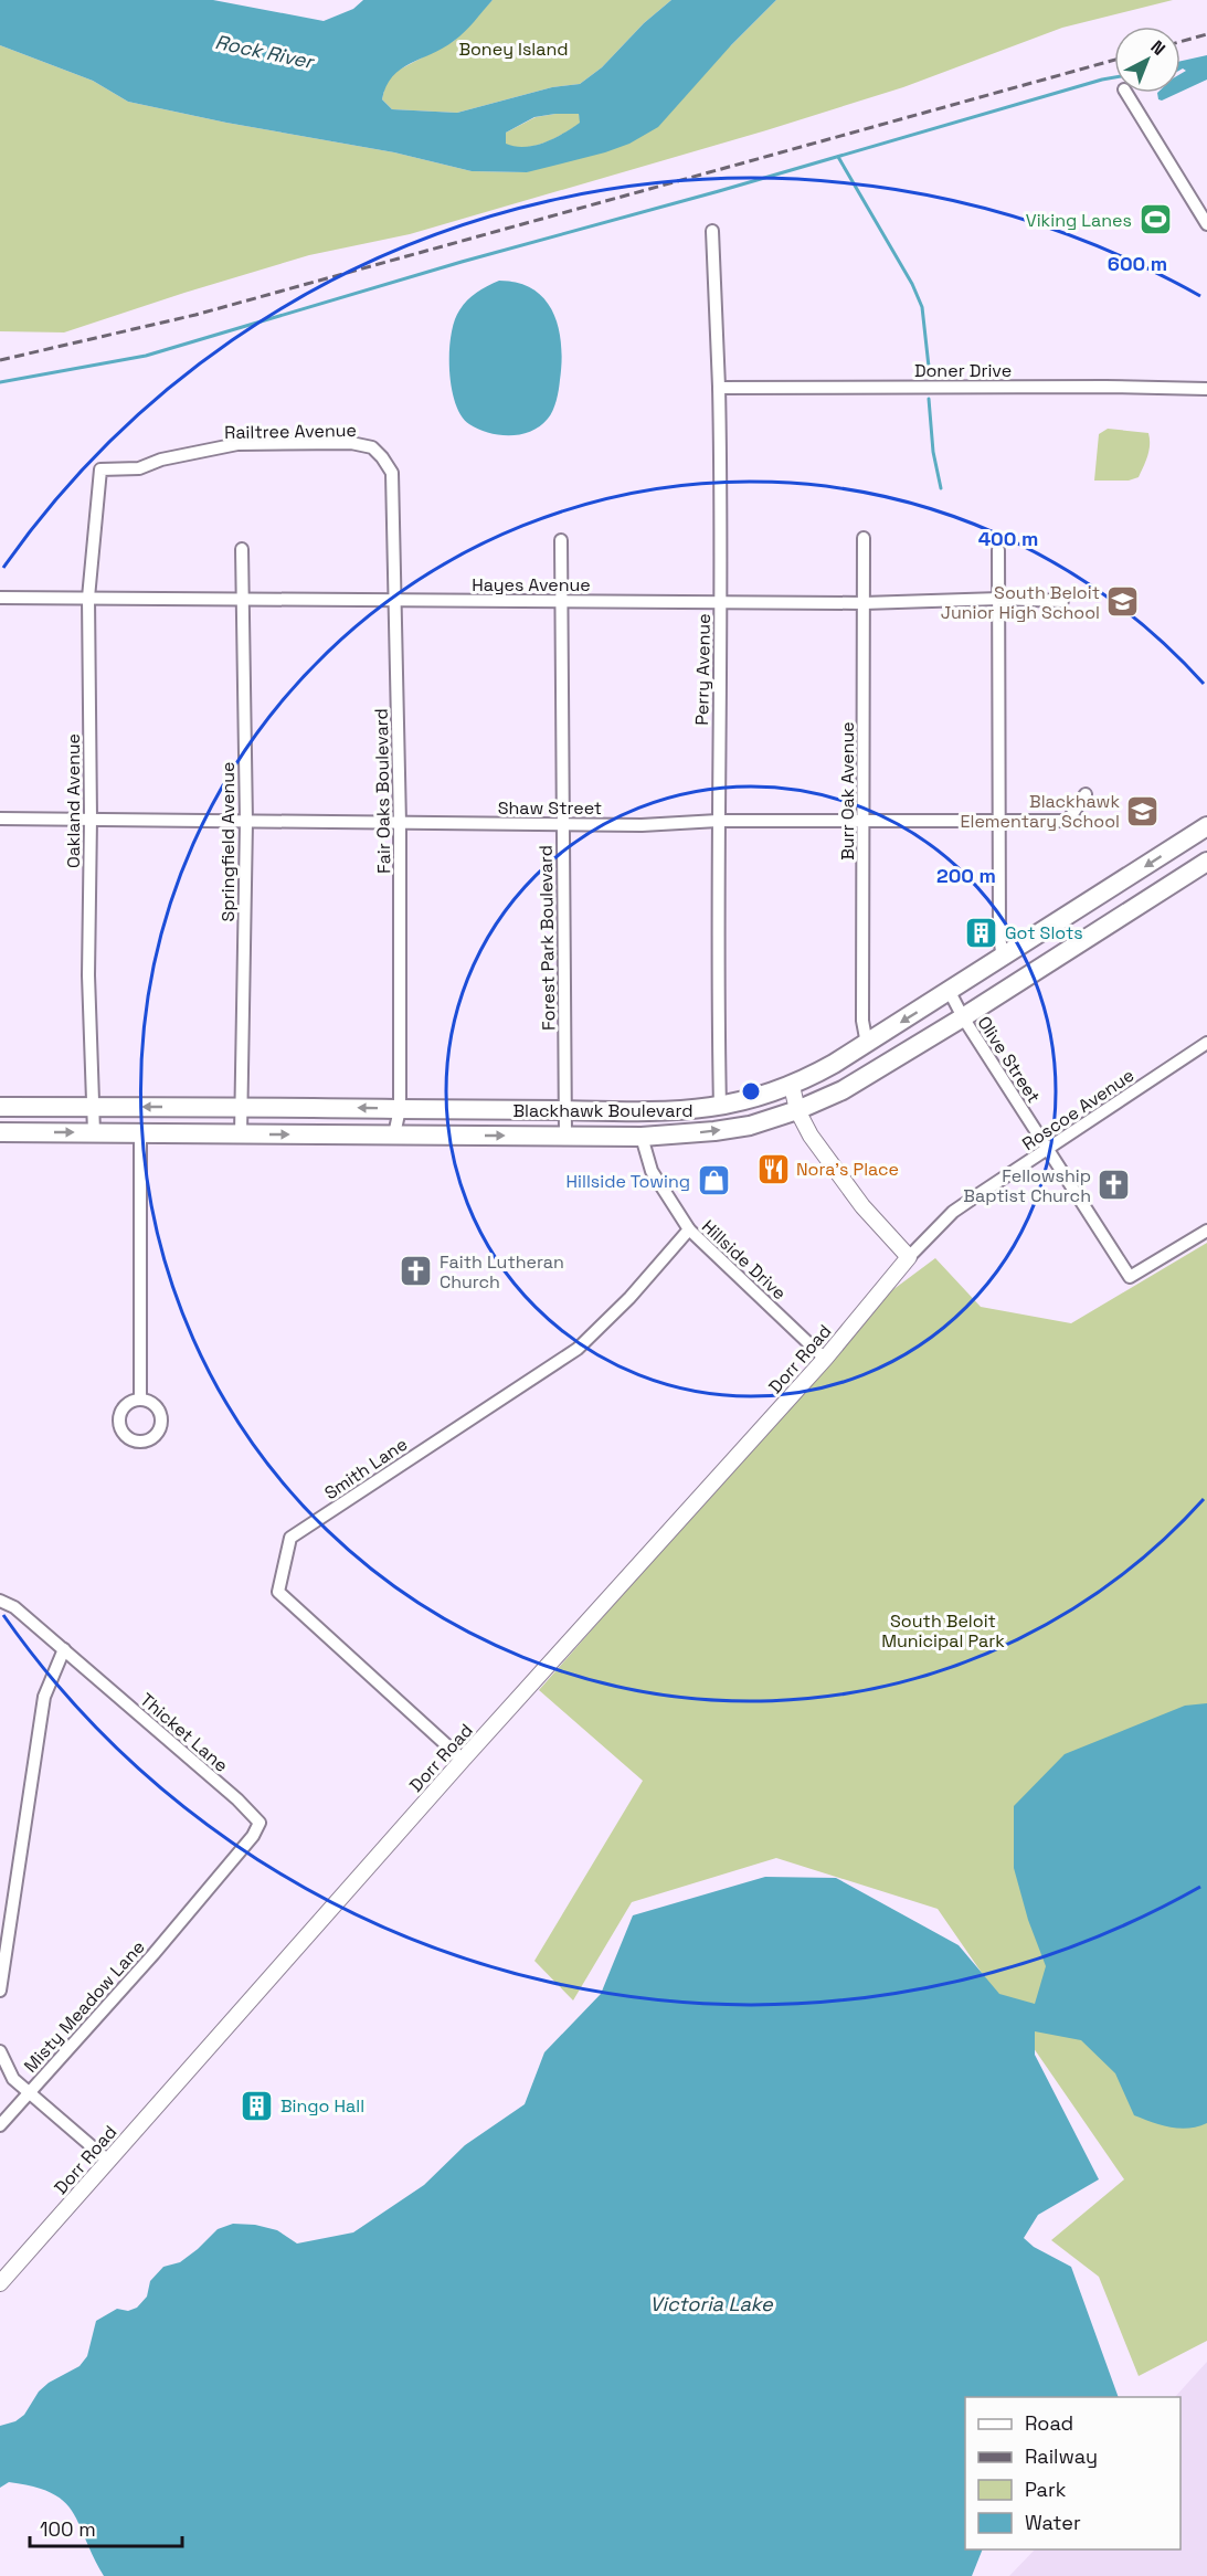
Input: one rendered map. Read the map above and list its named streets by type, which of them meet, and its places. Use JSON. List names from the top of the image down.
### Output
{
  "streets": {
    "main road": ["Blackhawk Boulevard"],
    "street": [
      "Doner Drive",
      "Railtree Avenue",
      "Hayes Avenue",
      "Perry Avenue",
      "Fair Oaks Boulevard",
      "Burr Oak Avenue",
      "Oakland Avenue",
      "Shaw Street",
      "Springfield Avenue",
      "Forest Park Boulevard",
      "Olive Street",
      "Roscoe Avenue",
      "Hillside Drive",
      "Dorr Road",
      "Smith Lane",
      "Thicket Lane",
      "Misty Meadow Lane"
    ]
  },
  "crossings": [
    ["Doner Drive", "Perry Avenue"],
    ["Railtree Avenue", "Fair Oaks Boulevard"],
    ["Railtree Avenue", "Oakland Avenue"],
    ["Hayes Avenue", "Perry Avenue"],
    ["Hayes Avenue", "Fair Oaks Boulevard"],
    ["Hayes Avenue", "Burr Oak Avenue"],
    ["Hayes Avenue", "Oakland Avenue"],
    ["Hayes Avenue", "Springfield Avenue"],
    ["Hayes Avenue", "Forest Park Boulevard"],
    ["Perry Avenue", "Shaw Street"],
    ["Perry Avenue", "Blackhawk Boulevard"],
    ["Fair Oaks Boulevard", "Shaw Street"],
    ["Fair Oaks Boulevard", "Blackhawk Boulevard"],
    ["Burr Oak Avenue", "Shaw Street"],
    ["Burr Oak Avenue", "Blackhawk Boulevard"],
    ["Oakland Avenue", "Shaw Street"],
    ["Oakland Avenue", "Blackhawk Boulevard"],
    ["Shaw Street", "Springfield Avenue"],
    ["Shaw Street", "Forest Park Boulevard"],
    ["Springfield Avenue", "Blackhawk Boulevard"],
    ["Forest Park Boulevard", "Blackhawk Boulevard"],
    ["Olive Street", "Roscoe Avenue"],
    ["Olive Street", "Blackhawk Boulevard"],
    ["Roscoe Avenue", "Dorr Road"],
    ["Blackhawk Boulevard", "Hillside Drive"],
    ["Hillside Drive", "Dorr Road"],
    ["Hillside Drive", "Smith Lane"],
    ["Dorr Road", "Smith Lane"],
    ["Thicket Lane", "Misty Meadow Lane"]
  ],
  "water": ["Rock River", "Victoria Lake"],
  "parks": ["Boney Island", "South Beloit Municipal Park"],
  "places": {
    "sports": ["Viking Lanes"],
    "school or university": ["South Beloit Junior High School", "Blackhawk Elementary School"],
    "building": ["Got Slots", "Bingo Hall"],
    "restaurant": ["Nora's Place"],
    "shop": ["Hillside Towing"],
    "church": ["Fellowship Baptist Church", "Faith Lutheran Church"]
  },
  "legend": [
    "Road",
    "Railway",
    "Park",
    "Water"
  ],
  "scale_bar": "100 m",
  "north": "top right",
  "rings": ["600 m", "400 m", "200 m"]
}
